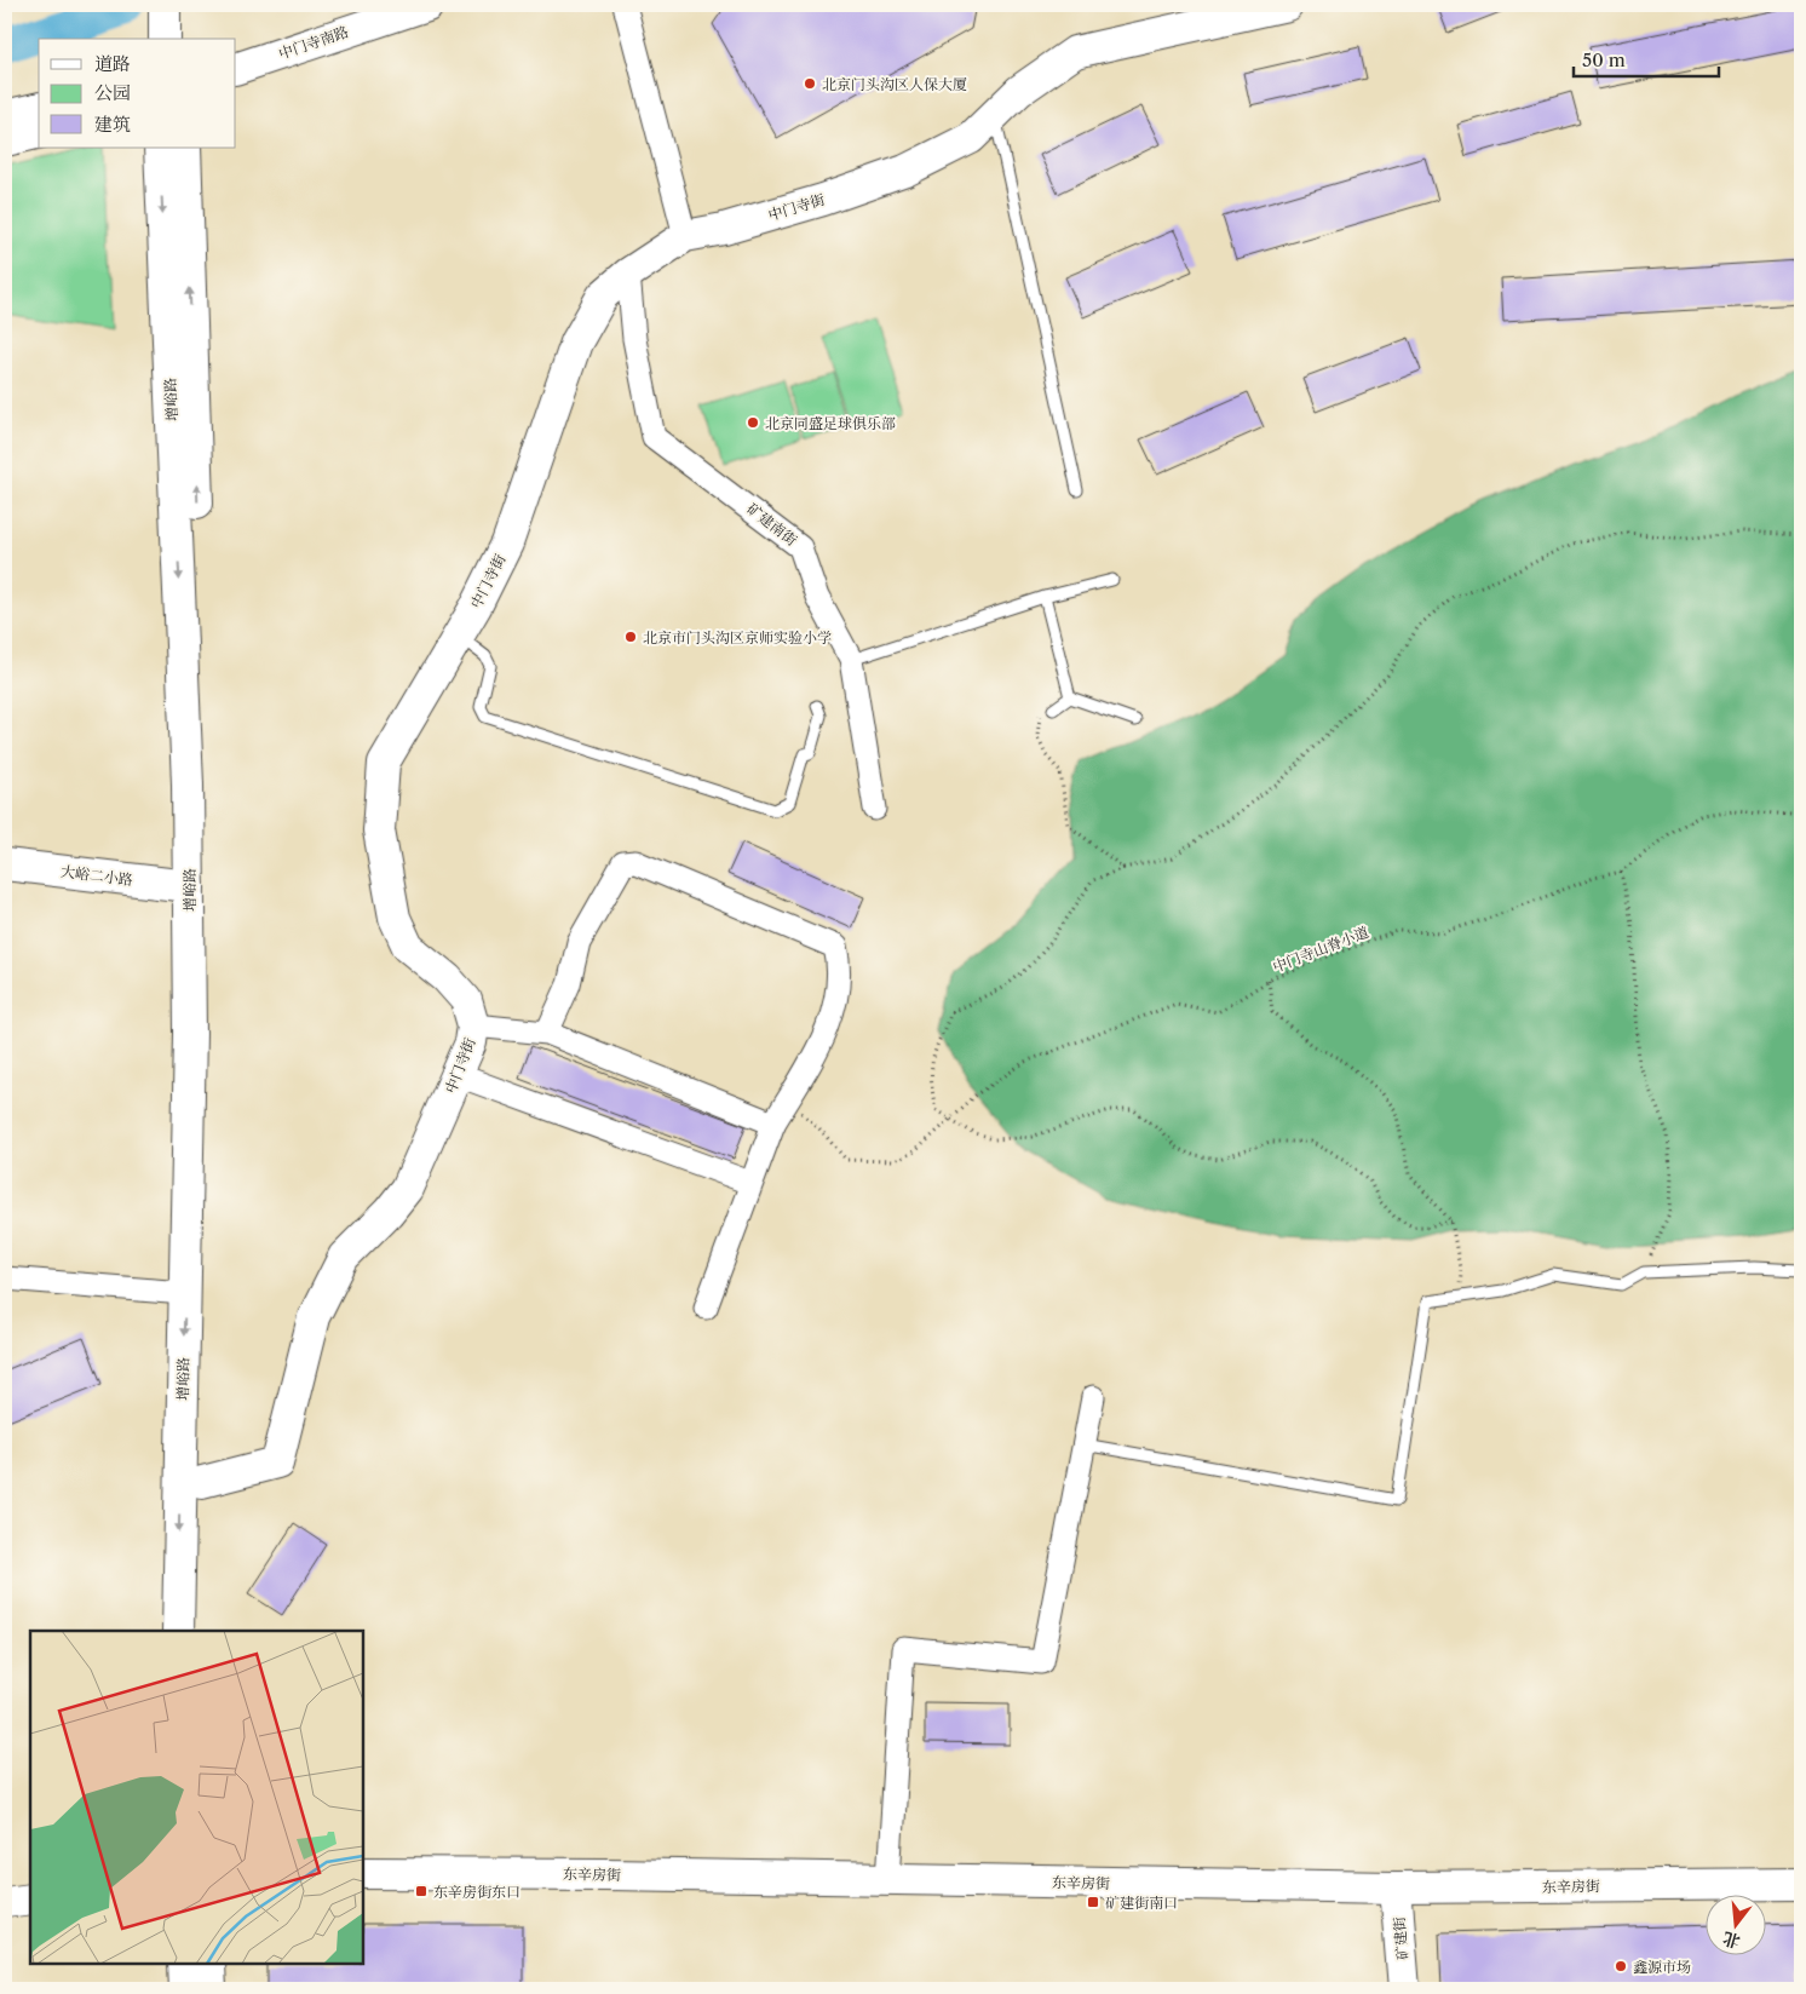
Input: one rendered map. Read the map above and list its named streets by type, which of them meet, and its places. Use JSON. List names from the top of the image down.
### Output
{
  "streets": {
    "street": [
      "中门寺南路",
      "中门寺街",
      "增峪路",
      "矿建南街",
      "大峪二小路",
      "东辛房街",
      "矿建街"
    ],
    "path": ["中门寺山脊小道"]
  },
  "crossings": [
    ["中门寺街", "增峪路"],
    ["中门寺街", "矿建南街"],
    ["增峪路", "大峪二小路"],
    ["东辛房街", "矿建街"]
  ],
  "places": {
    "other": [
      "北京门头沟区人保大厦",
      "北京同盛足球俱乐部",
      "北京市门头沟区京师实验小学",
      "鑫源市场"
    ],
    "transit": ["东辛房街东口", "矿建街南口"]
  },
  "legend": ["道路", "公园", "建筑"],
  "scale_bar": "50 m",
  "north": "bottom"
}
